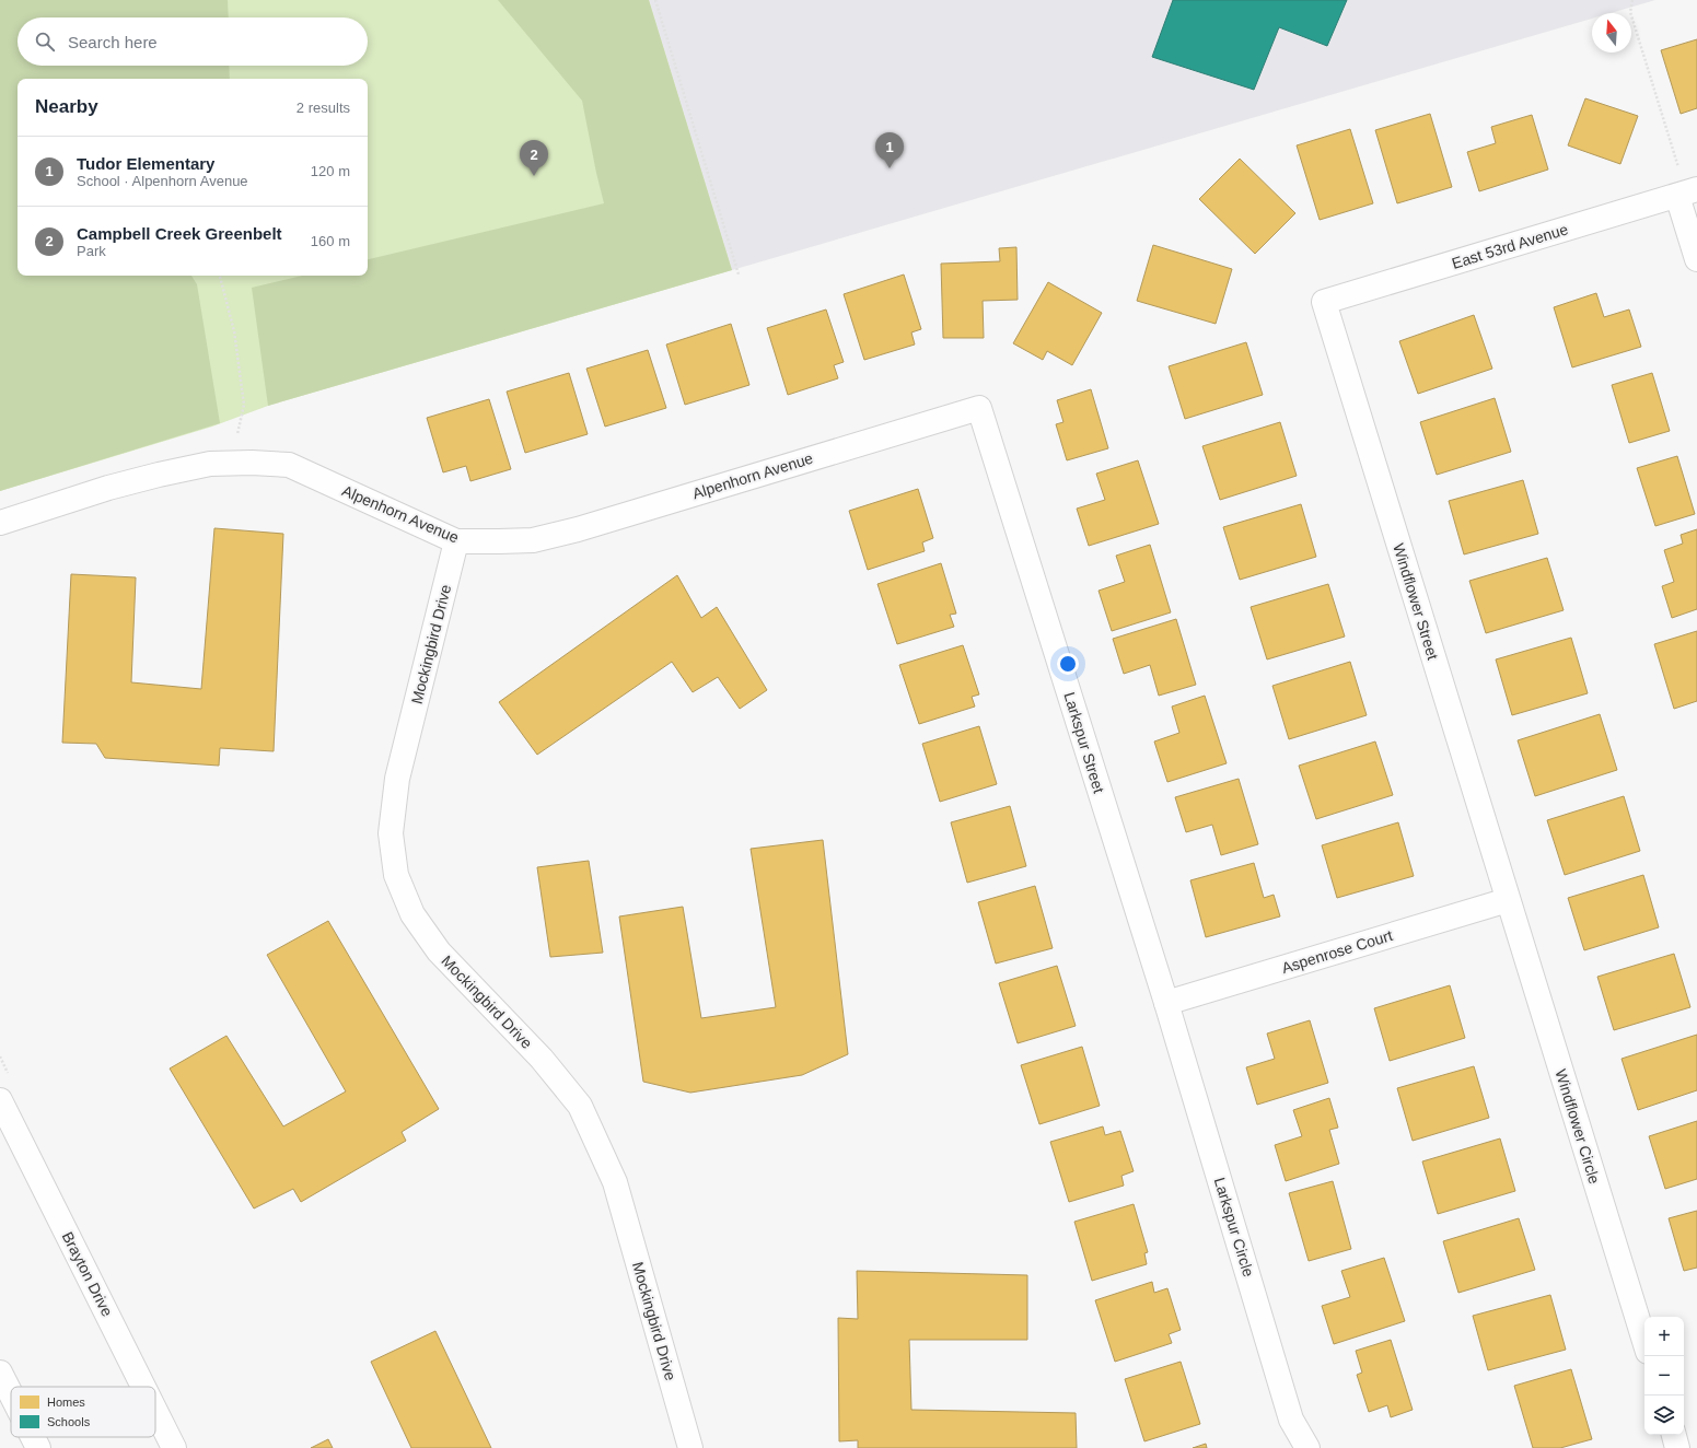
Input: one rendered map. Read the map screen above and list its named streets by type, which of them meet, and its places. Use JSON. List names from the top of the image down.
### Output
{
  "streets": {
    "main road": [
      "East 53rd Avenue",
      "Alpenhorn Avenue",
      "Windflower Street",
      "Mockingbird Drive",
      "Larkspur Street",
      "Aspenrose Court",
      "Windflower Circle",
      "Larkspur Circle",
      "Brayton Drive"
    ]
  },
  "crossings": [
    ["East 53rd Avenue", "Windflower Street"],
    ["Alpenhorn Avenue", "Mockingbird Drive"],
    ["Alpenhorn Avenue", "Larkspur Street"],
    ["Windflower Street", "Aspenrose Court"],
    ["Windflower Street", "Windflower Circle"],
    ["Larkspur Street", "Aspenrose Court"],
    ["Larkspur Street", "Larkspur Circle"],
    ["Aspenrose Court", "Windflower Circle"],
    ["Aspenrose Court", "Larkspur Circle"]
  ],
  "legend": ["Homes", "Schools"],
  "north": "top",
  "page": {
    "search": "Search here",
    "heading": ["Nearby", "2 results"],
    "pins": ["1", "2"],
    "list": [
      {
        "mark": "1",
        "name": "Tudor Elementary",
        "note": "School · Alpenhorn Avenue",
        "value": "120 m"
      },
      {
        "mark": "2",
        "name": "Campbell Creek Greenbelt",
        "note": "Park",
        "value": "160 m"
      }
    ],
    "map_buttons": ["+", "−"]
  }
}
